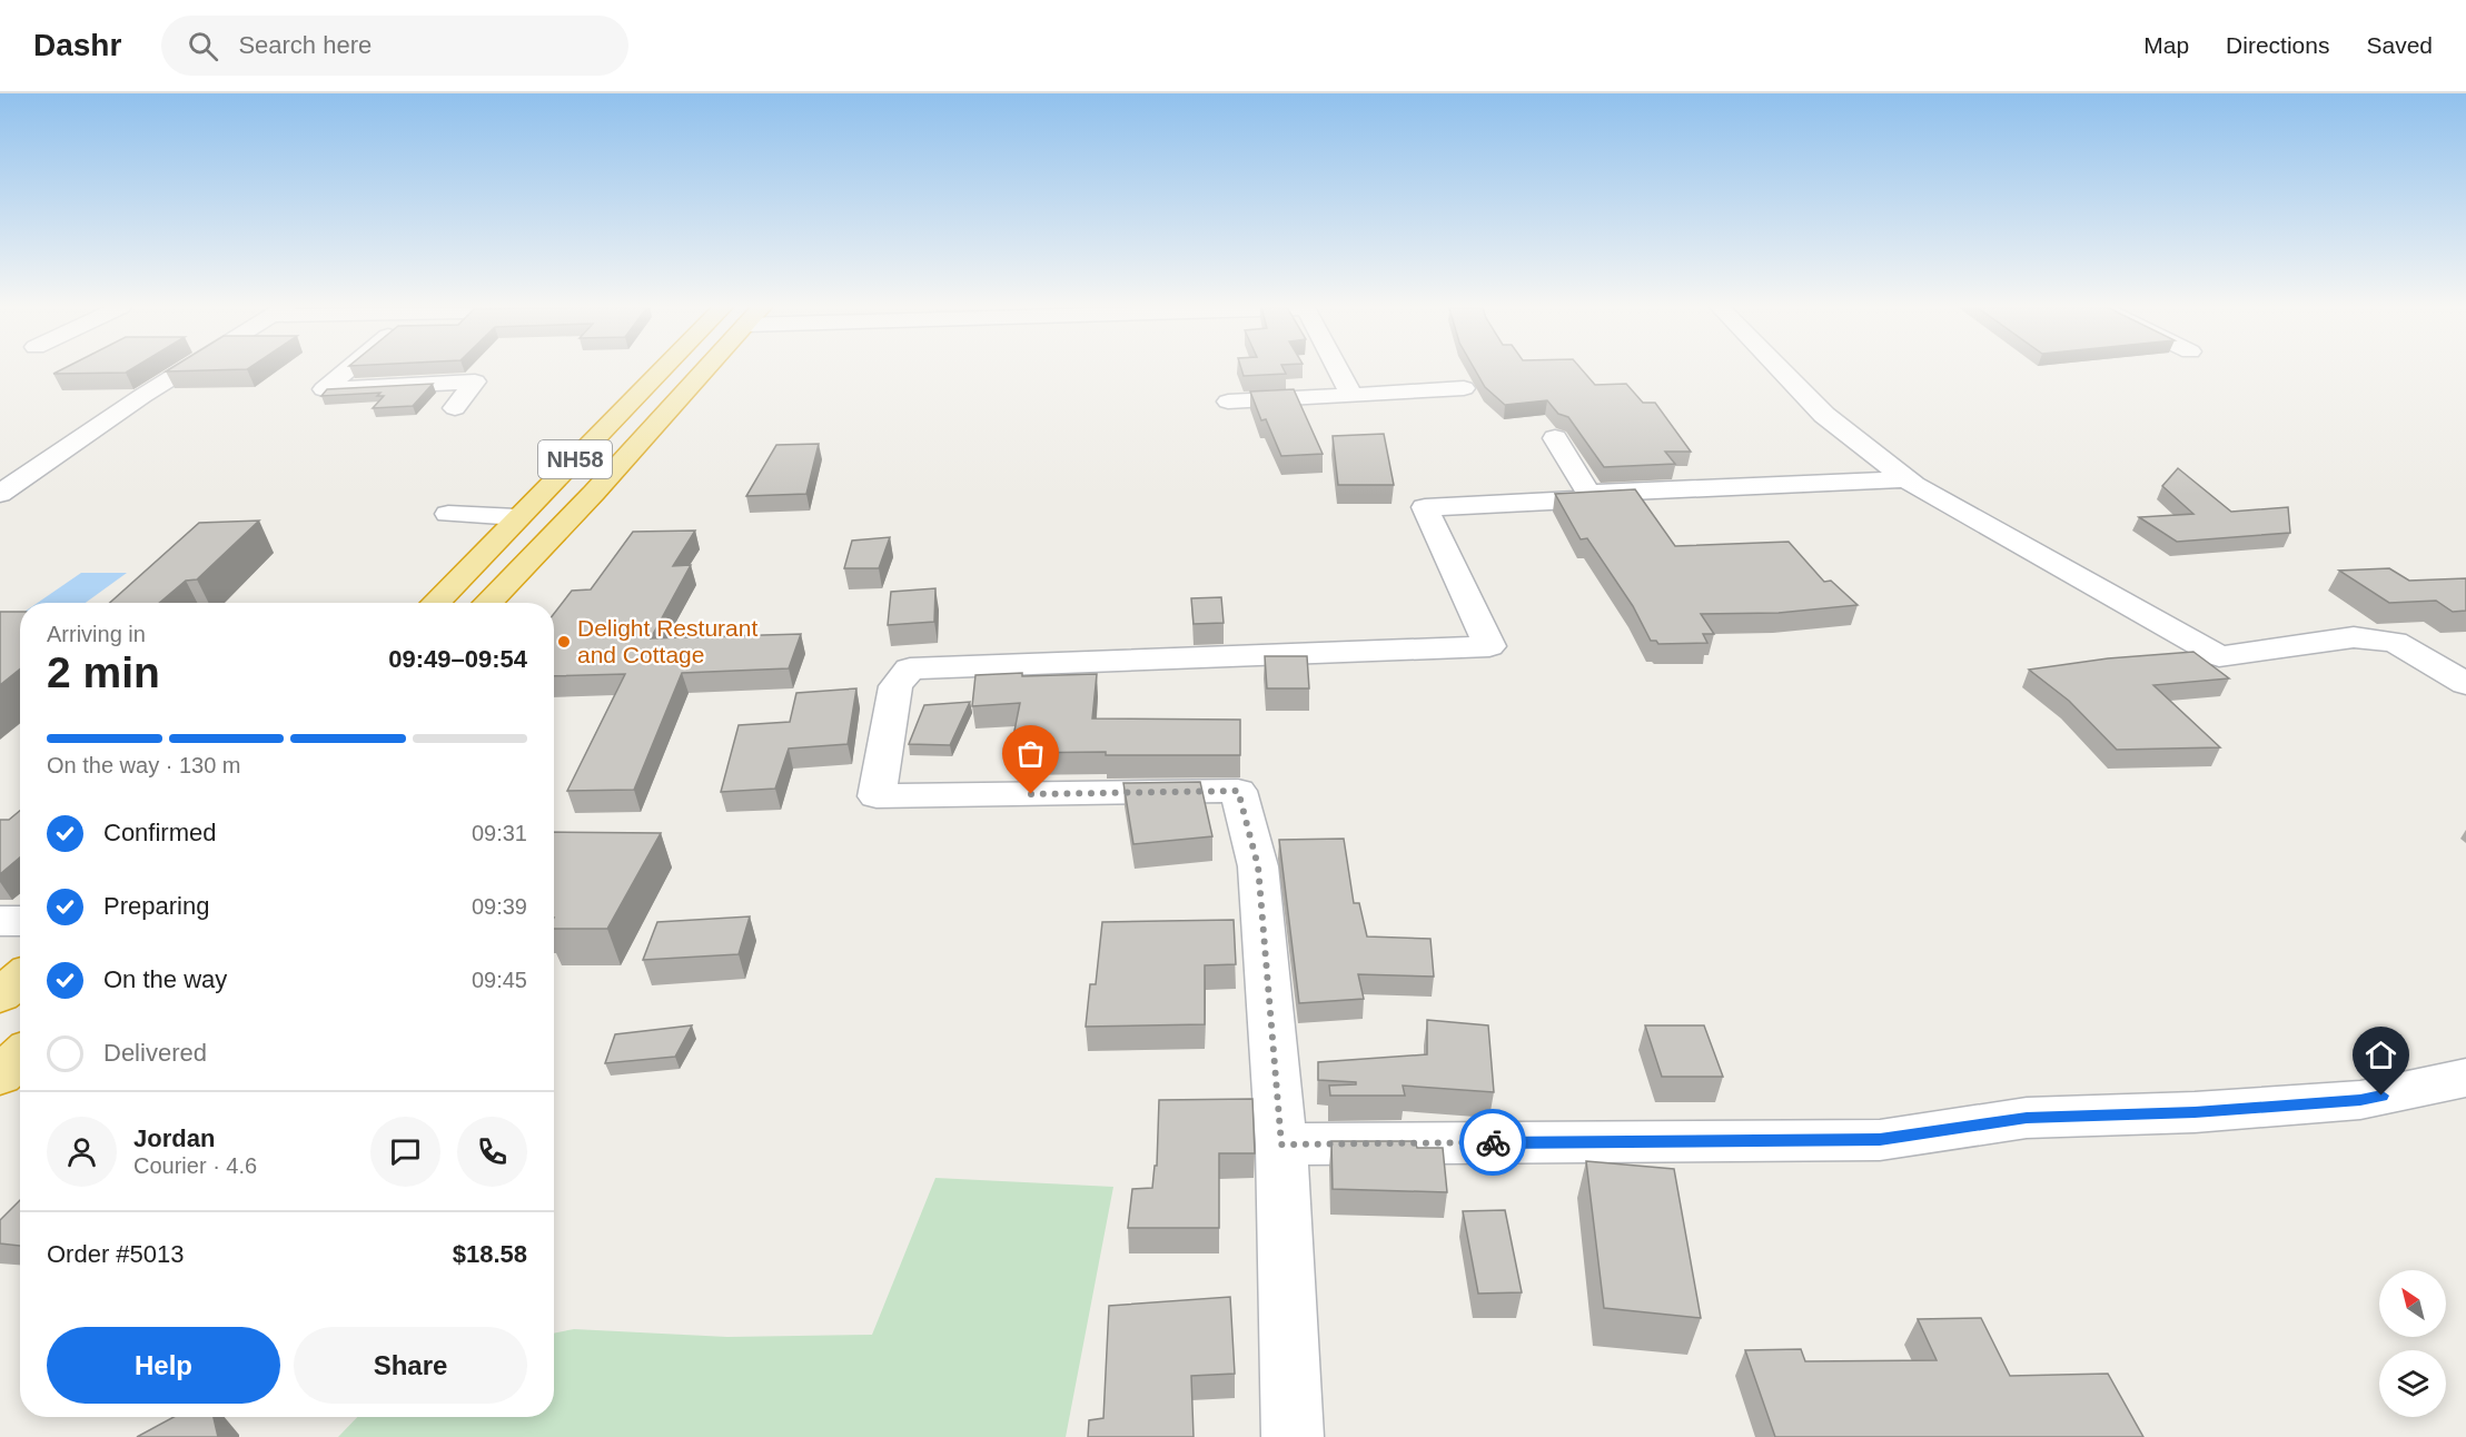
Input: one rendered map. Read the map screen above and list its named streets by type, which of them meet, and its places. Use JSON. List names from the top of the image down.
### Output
{
  "streets": {
    "highway": ["NH58"]
  },
  "places": ["Delight Resturant and Cottage"],
  "north": "top left",
  "page": {
    "header": "Dashr",
    "search": "Search here",
    "nav": ["Map", "Directions", "Saved"],
    "heading": ["2 min", "Arriving in", "09:49–09:54"],
    "panel": [
      "Jordan",
      "Courier · 4.6",
      "Order #5013",
      "$18.58"
    ],
    "bar": "On the way · 130 m",
    "list": [
      ["Confirmed", "09:31"],
      ["Preparing", "09:39"],
      ["On the way", "09:45"],
      "Delivered"
    ],
    "buttons": ["Help", "Share"]
  }
}
